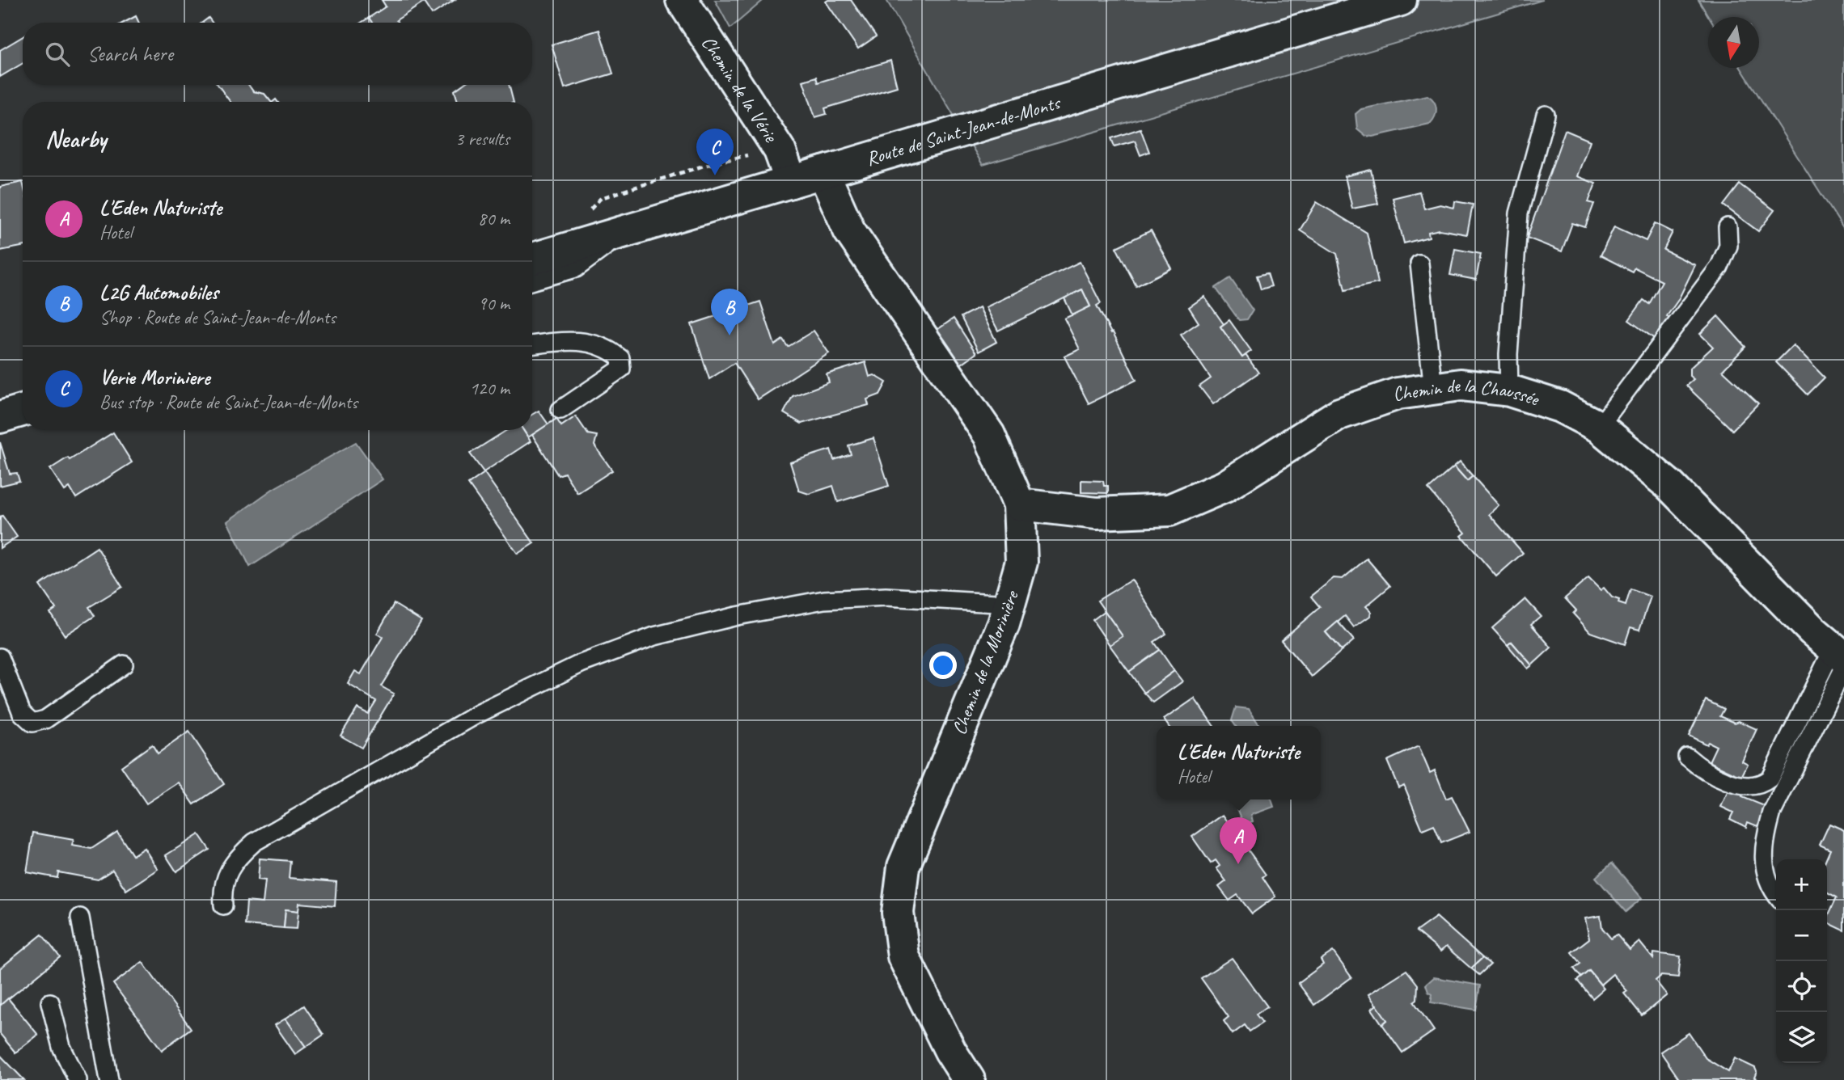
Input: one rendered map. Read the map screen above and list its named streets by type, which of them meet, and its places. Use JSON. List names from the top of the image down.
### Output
{
  "streets": {
    "street": [
      "Chemin de la Vérie",
      "Route de Saint-Jean-de-Monts",
      "Chemin de la Chaussée",
      "Chemin de la Morinière"
    ]
  },
  "crossings": [
    ["Chemin de la Vérie", "Route de Saint-Jean-de-Monts"],
    ["Route de Saint-Jean-de-Monts", "Chemin de la Morinière"],
    ["Chemin de la Chaussée", "Chemin de la Morinière"]
  ],
  "north": "bottom",
  "page": {
    "search": "Search here",
    "heading": ["Nearby", "3 results"],
    "pins": ["C", "B", "A"],
    "list": [
      {
        "mark": "A",
        "name": "L'Eden Naturiste",
        "note": "Hotel",
        "value": "80 m"
      },
      {
        "mark": "B",
        "name": "L2G Automobiles",
        "note": "Shop · Route de Saint-Jean-de-Monts",
        "value": "90 m"
      },
      {
        "mark": "C",
        "name": "Verie Moriniere",
        "note": "Bus stop · Route de Saint-Jean-de-Monts",
        "value": "120 m"
      }
    ],
    "popup": ["L'Eden Naturiste", "Hotel"],
    "map_buttons": ["+", "−"]
  }
}
